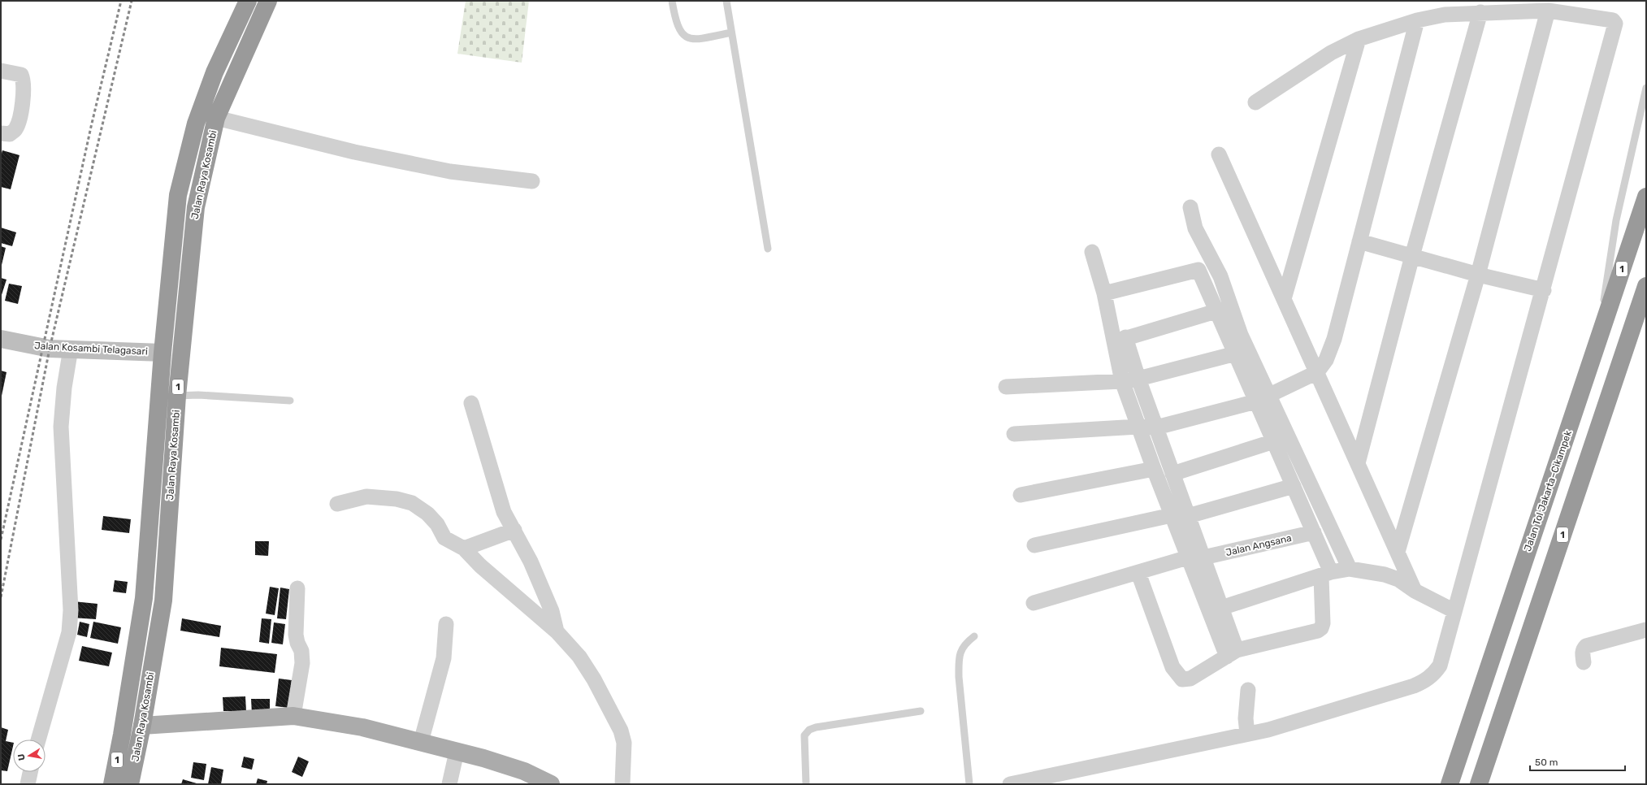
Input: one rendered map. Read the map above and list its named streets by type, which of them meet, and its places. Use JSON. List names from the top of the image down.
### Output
{
  "streets": {
    "highway": ["Jalan Raya Kosambi", "1", "Jalan Tol Jakarta–Cikampek"],
    "main road": ["Jalan Kosambi Telagasari"],
    "street": ["Jalan Angsana"]
  },
  "crossings": [
    ["Jalan Raya Kosambi", "Jalan Kosambi Telagasari"]
  ],
  "scale_bar": "50 m",
  "north": "left"
}
